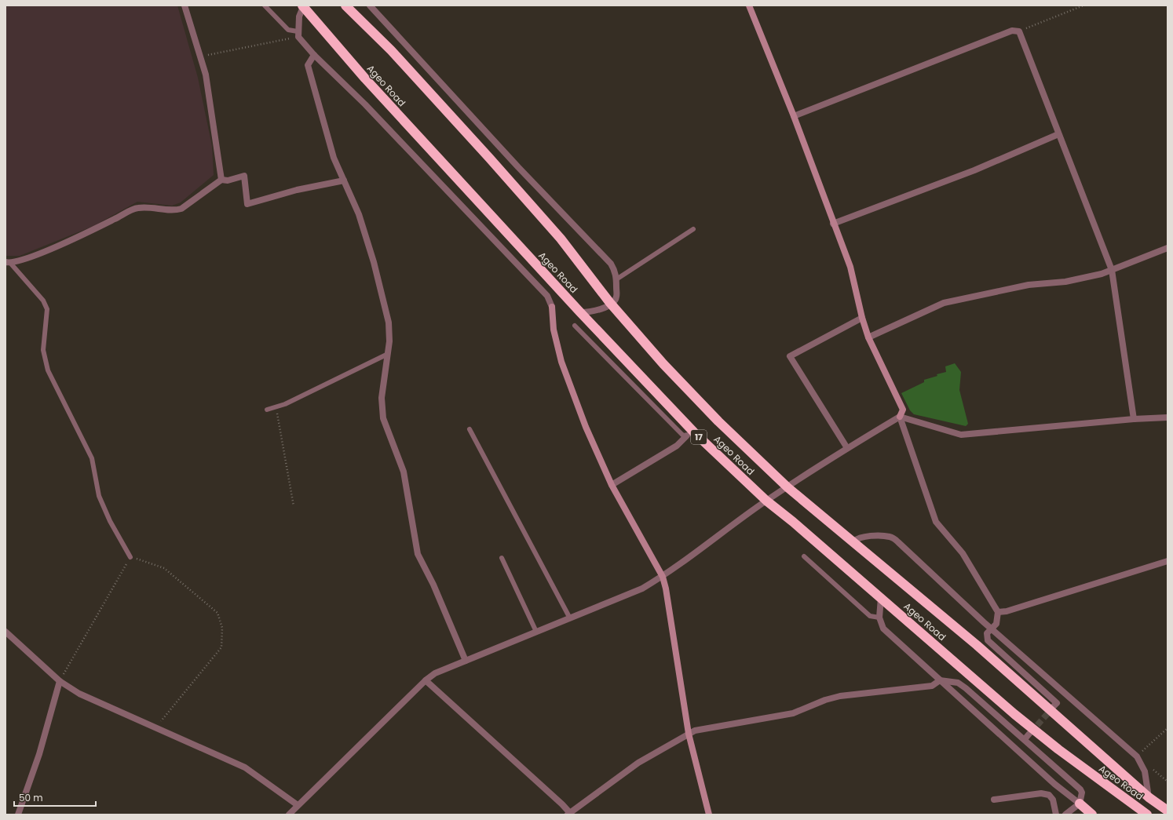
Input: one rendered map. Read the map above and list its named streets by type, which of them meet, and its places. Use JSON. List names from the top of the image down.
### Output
{
  "streets": {
    "highway": ["Ageo Road", "17"]
  },
  "scale_bar": "50 m"
}
